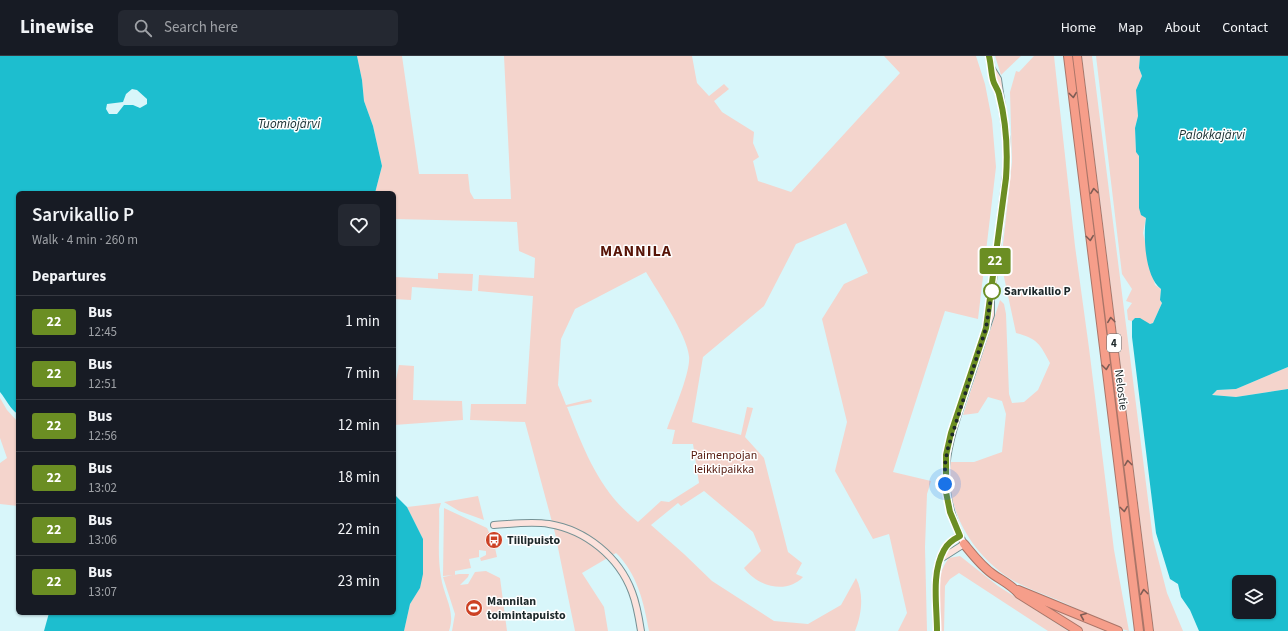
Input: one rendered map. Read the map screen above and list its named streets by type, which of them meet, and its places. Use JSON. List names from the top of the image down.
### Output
{
  "streets": {
    "highway": ["4", "Nelostie"]
  },
  "districts": ["MANNILA"],
  "water": ["Tuomiojärvi", "Palokkajärvi"],
  "parks": ["Paimenpojan leikkipaikka"],
  "places": {
    "other": ["Sarvikallio P"],
    "bus stop": ["Tiilipuisto"],
    "sports": ["Mannilan toimintapuisto"]
  },
  "lines": ["bus line 22"],
  "page": {
    "header": "Linewise",
    "search": "Search here",
    "nav": [
      "Home",
      "Map",
      "About",
      "Contact"
    ],
    "on_map": "22",
    "heading": [
      ["Sarvikallio P", "Walk · 4 min · 260 m"],
      "Departures"
    ],
    "list": [
      {
        "mark": "22",
        "name": "Bus",
        "note": "12:45",
        "value": "1 min"
      },
      {
        "mark": "22",
        "name": "Bus",
        "note": "12:51",
        "value": "7 min"
      },
      {
        "mark": "22",
        "name": "Bus",
        "note": "12:56",
        "value": "12 min"
      },
      {
        "mark": "22",
        "name": "Bus",
        "note": "13:02",
        "value": "18 min"
      },
      {
        "mark": "22",
        "name": "Bus",
        "note": "13:06",
        "value": "22 min"
      },
      {
        "mark": "22",
        "name": "Bus",
        "note": "13:07",
        "value": "23 min"
      }
    ]
  }
}
